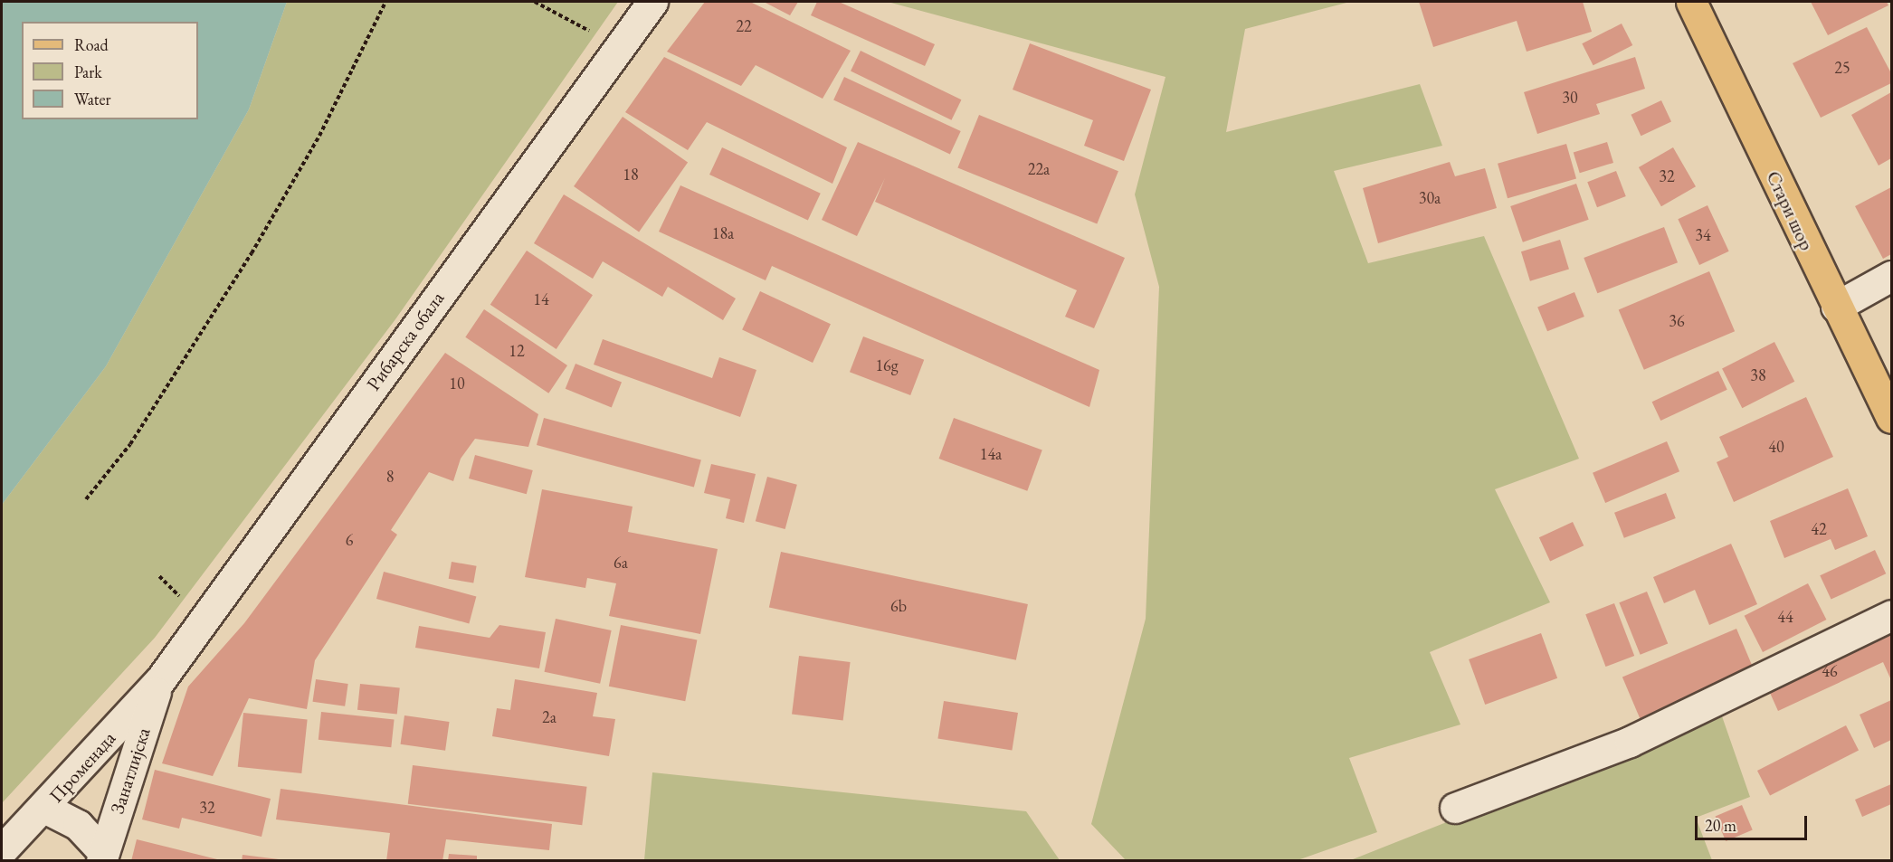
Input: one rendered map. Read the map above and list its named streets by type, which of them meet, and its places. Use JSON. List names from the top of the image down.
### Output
{
  "streets": {
    "main road": ["Стари шор"],
    "street": ["Рибарска обала", "Променада", "Занатлијска"]
  },
  "crossings": [
    ["Рибарска обала", "Променада"],
    ["Рибарска обала", "Занатлијска"],
    ["Променада", "Занатлијска"]
  ],
  "house_numbers": [
    "22",
    "25",
    "30",
    "22a",
    "18",
    "32",
    "30a",
    "18a",
    "34",
    "14",
    "36",
    "12",
    "16g",
    "38",
    "10",
    "40",
    "14a",
    "8",
    "42",
    "6",
    "6a",
    "6b",
    "44",
    "46",
    "2a",
    "32"
  ],
  "legend": ["Road", "Park", "Water"],
  "scale_bar": "20 m"
}
